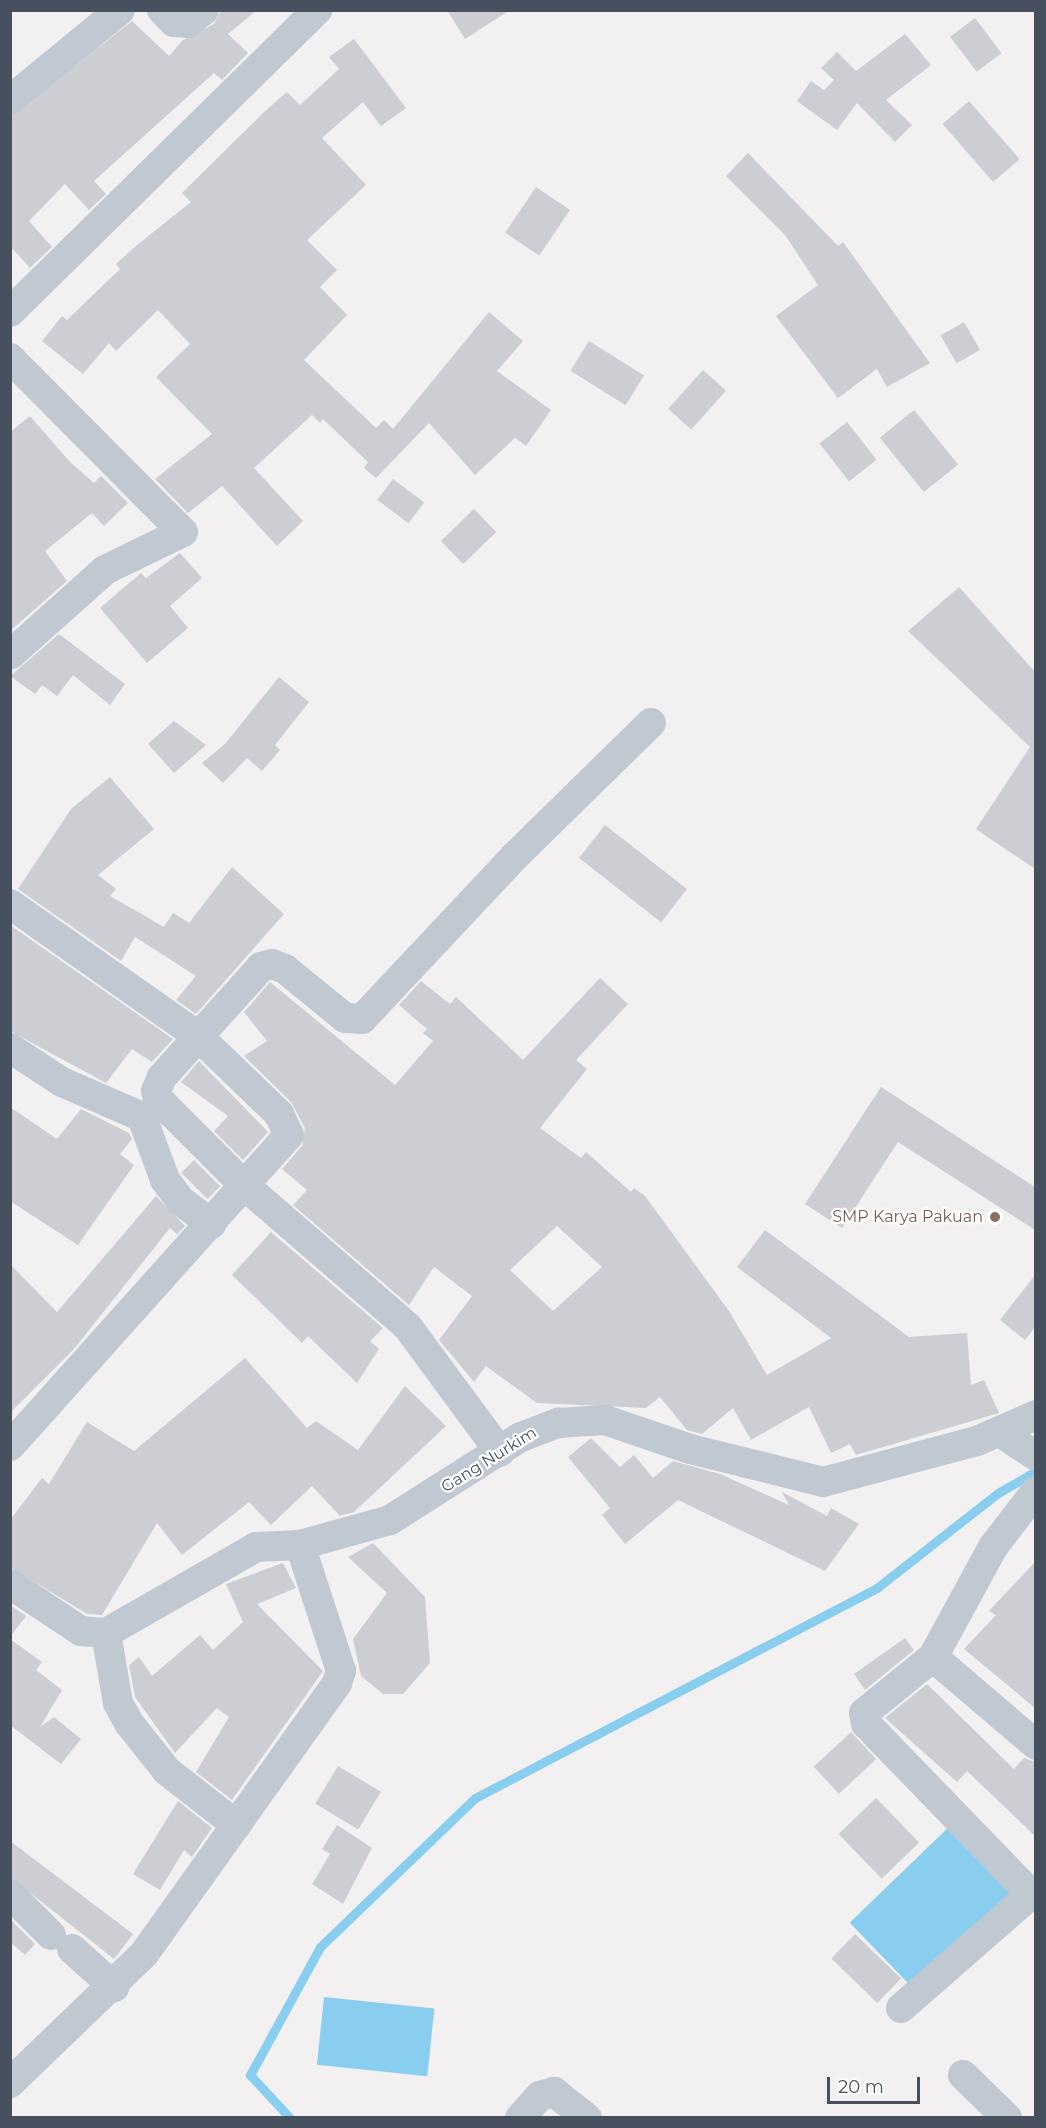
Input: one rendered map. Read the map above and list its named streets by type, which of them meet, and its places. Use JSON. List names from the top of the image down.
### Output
{
  "streets": {
    "street": ["Gang Nurkim"]
  },
  "places": ["SMP Karya Pakuan"],
  "scale_bar": "20 m"
}
